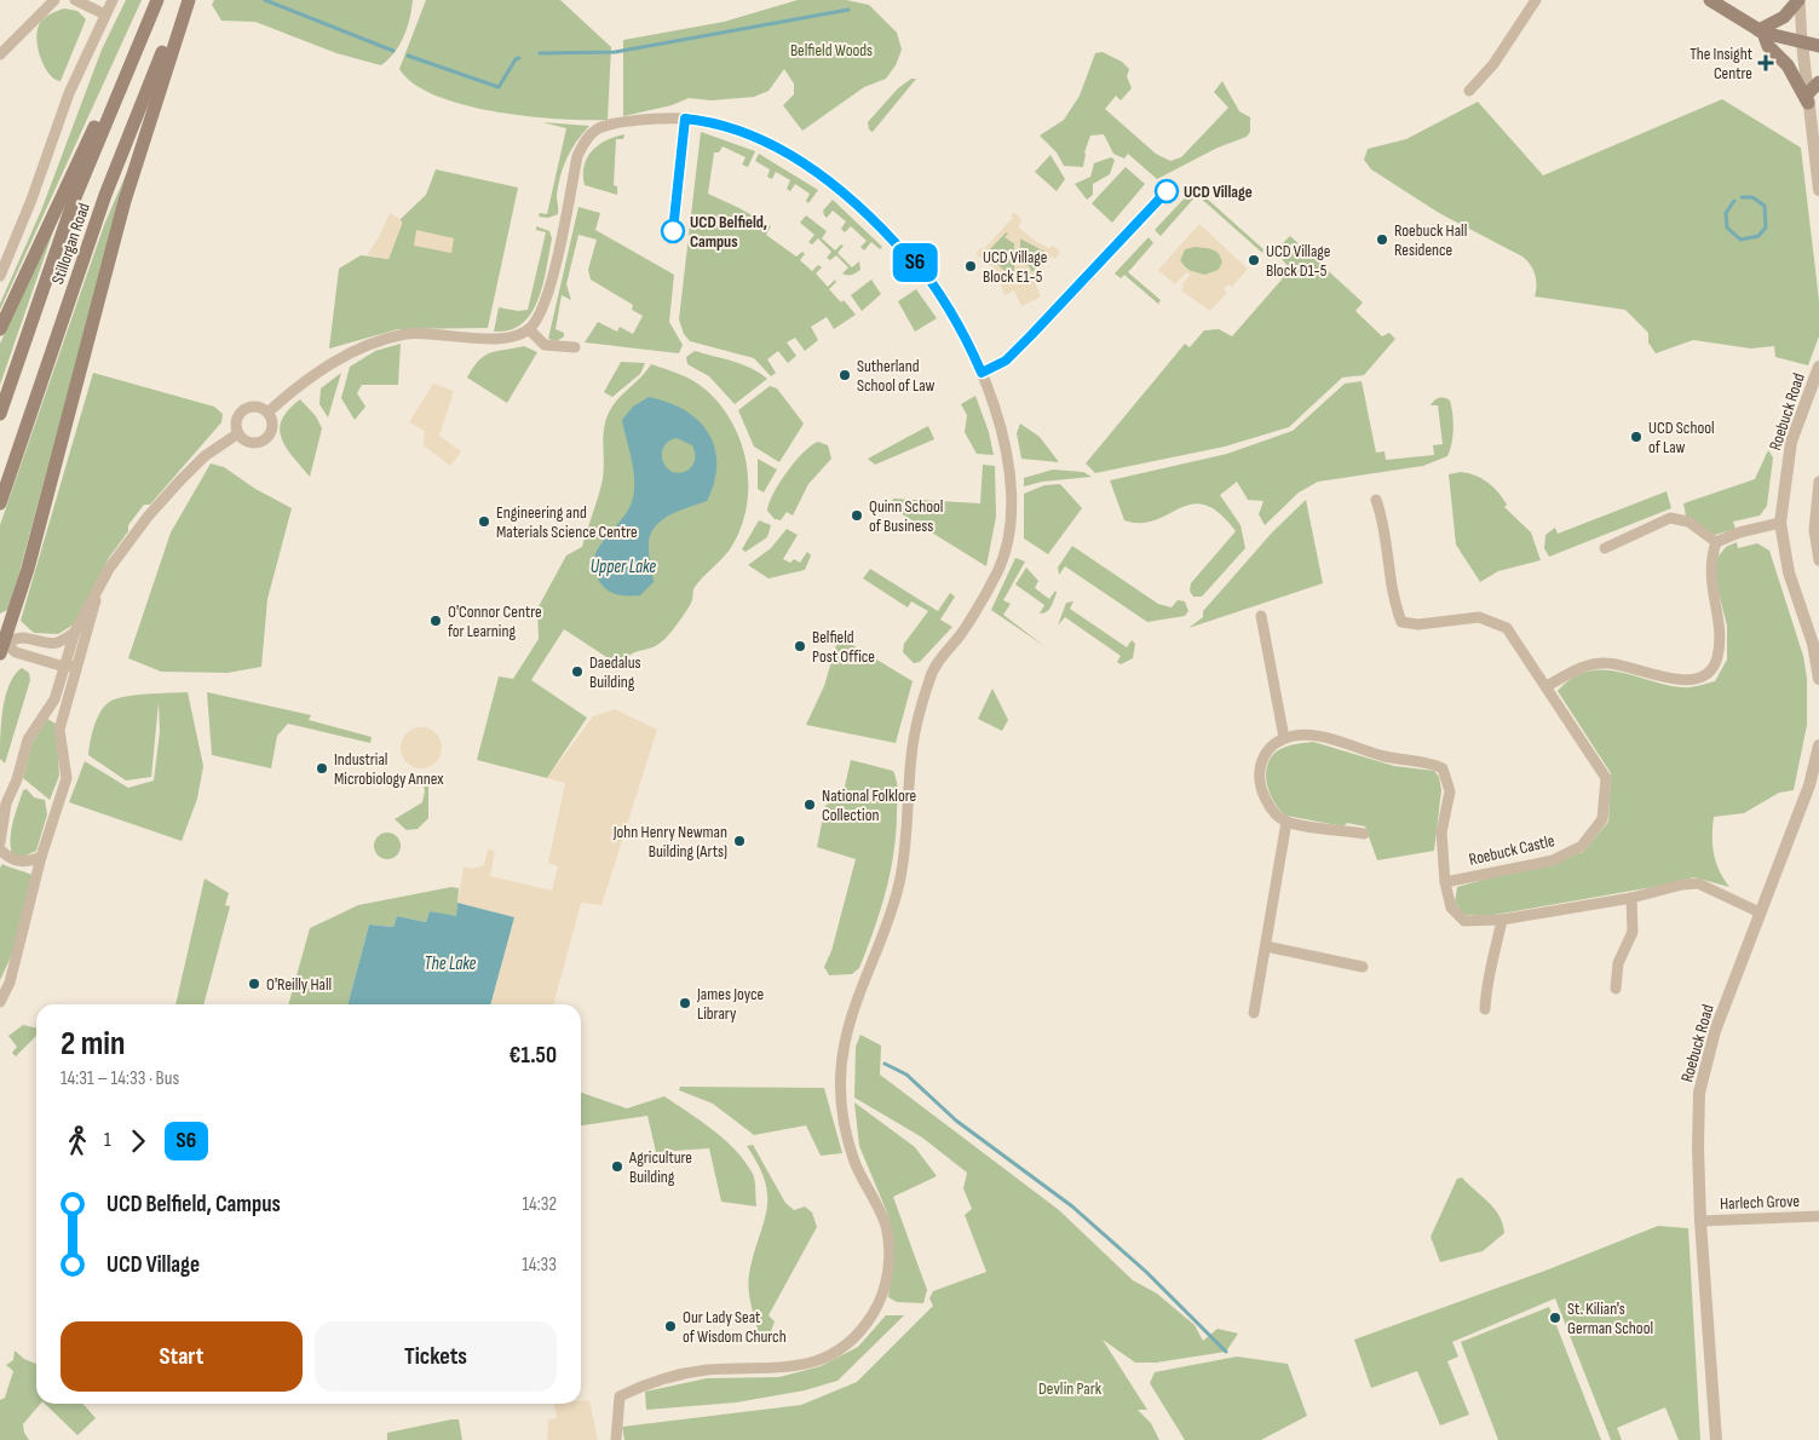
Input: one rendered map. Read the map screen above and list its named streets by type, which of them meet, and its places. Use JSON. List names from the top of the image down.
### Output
{
  "streets": {
    "main road": ["Stillorgan Road"],
    "street": ["Roebuck Road", "Roebuck Castle", "Harlech Grove"]
  },
  "crossings": [
    ["Roebuck Road", "Roebuck Castle"],
    ["Roebuck Road", "Harlech Grove"]
  ],
  "water": ["Upper Lake", "The Lake"],
  "parks": ["Belfield Woods", "Devlin Park"],
  "places": {
    "health": ["The Insight Centre"],
    "other": [
      "UCD Village",
      "UCD Belfield, Campus",
      "Roebuck Hall Residence",
      "UCD Village Block D1-5",
      "UCD Village Block E1-5",
      "Sutherland School of Law",
      "UCD School of Law",
      "Quinn School of Business",
      "Engineering and Materials Science Centre",
      "O'Connor Centre for Learning",
      "Belfield Post Office",
      "Daedalus Building",
      "Industrial Microbiology Annex",
      "National Folklore Collection",
      "John Henry Newman Building (Arts)",
      "O'Reilly Hall",
      "James Joyce Library",
      "Agriculture Building",
      "St. Kilian's German School",
      "Our Lady Seat of Wisdom Church"
    ]
  },
  "lines": ["bus line S6"],
  "page": {
    "on_map": "S6",
    "heading": ["2 min", "14:31 – 14:33 · Bus", "€1.50"],
    "legs": ["1", "S6"],
    "list": [
      {
        "name": "UCD Belfield, Campus",
        "value": "14:32"
      },
      {
        "name": "UCD Village",
        "value": "14:33"
      }
    ],
    "buttons": ["Start", "Tickets"]
  }
}
